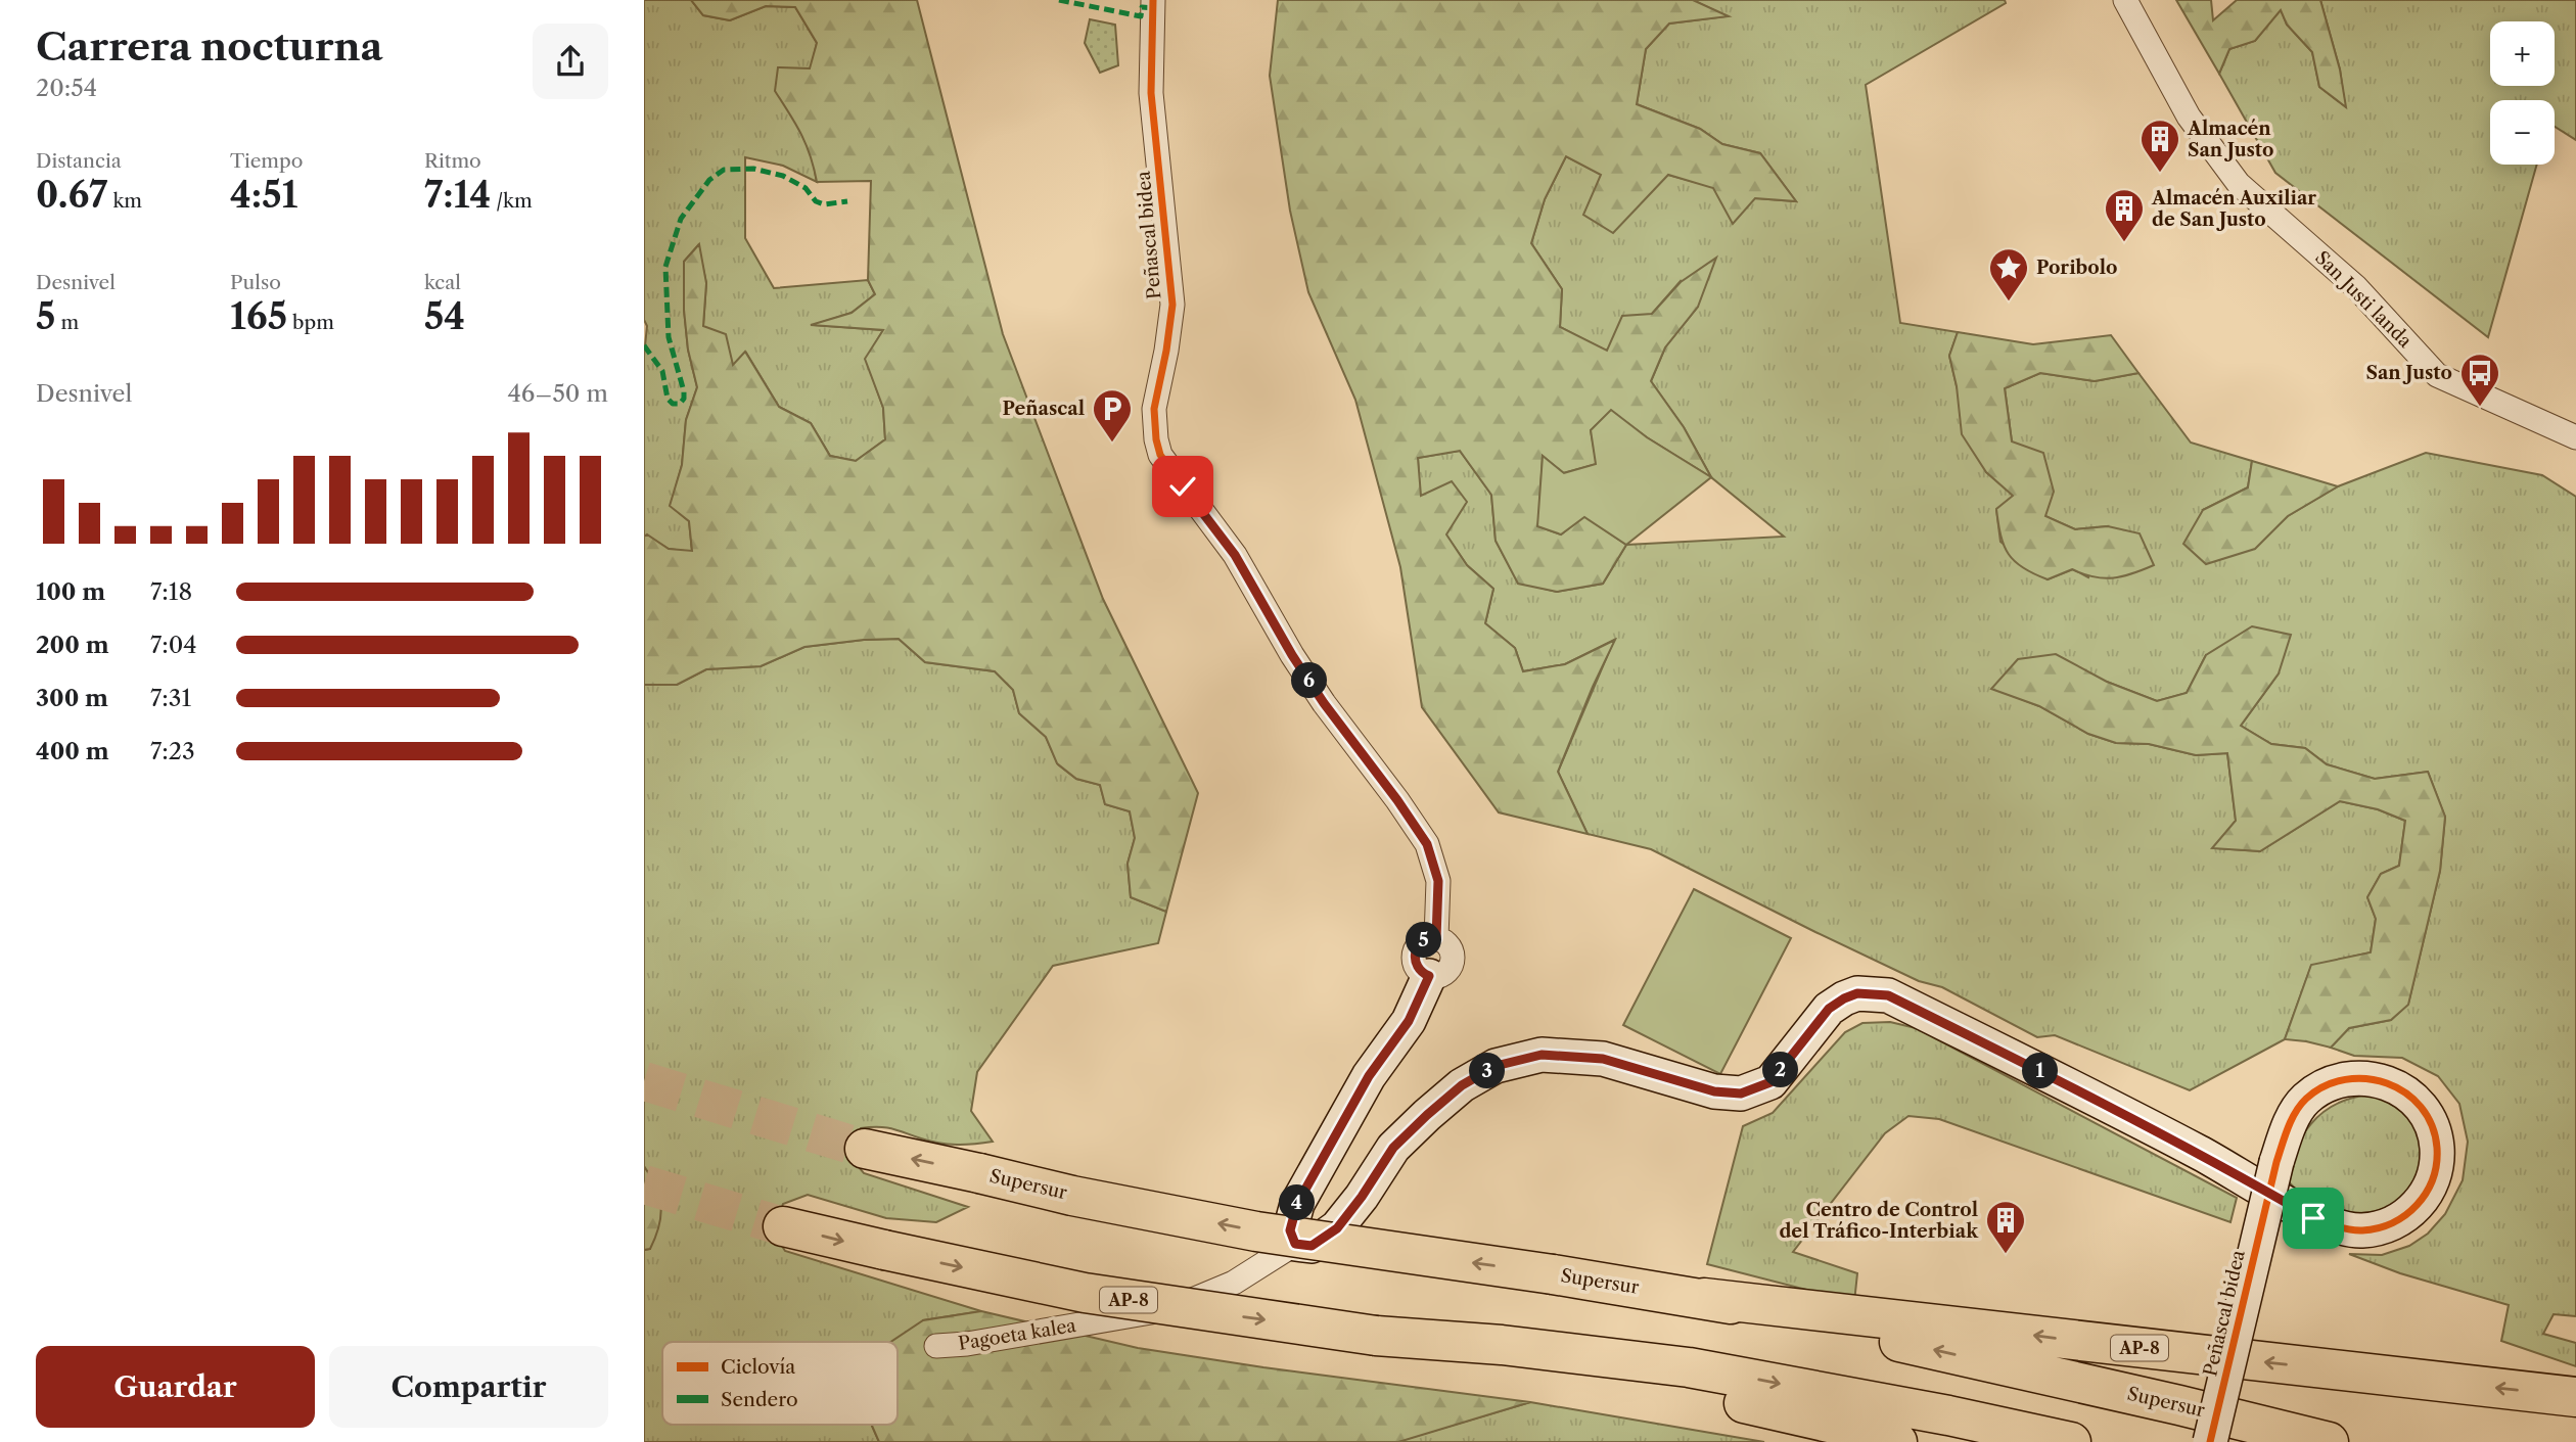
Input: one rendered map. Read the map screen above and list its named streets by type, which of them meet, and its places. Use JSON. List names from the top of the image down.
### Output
{
  "streets": {
    "highway": ["Supersur", "AP-8"],
    "street": ["Peñascal bidea", "San Justi landa", "Pagoeta kalea"]
  },
  "crossings": [
    ["Peñascal bidea", "Pagoeta kalea"],
    ["Supersur", "AP-8"]
  ],
  "places": {
    "building": ["Almacén San Justo", "Almacén Auxiliar de San Justo", "Centro de Control del Tráfico-Interbiak"],
    "place": ["Poribolo"],
    "bus stop": ["San Justo"],
    "parking": ["Peñascal"]
  },
  "legend": ["Ciclovía", "Sendero"],
  "page": {
    "heading": ["Carrera nocturna", "20:54"],
    "map_buttons": ["+", "−"],
    "stats": [
      ["Distancia", "0.67 km"],
      ["Tiempo", "4:51"],
      ["Ritmo", "7:14 /km"],
      ["Desnivel", "5 m"],
      ["Pulso", "165 bpm"],
      ["kcal", "54"]
    ],
    "chart": ["Desnivel", "46–50 m"],
    "list": [
      {
        "name": "100 m",
        "note": "7:18"
      },
      {
        "name": "200 m",
        "note": "7:04"
      },
      {
        "name": "300 m",
        "note": "7:31"
      },
      {
        "name": "400 m",
        "note": "7:23"
      }
    ],
    "pins": [
      "6",
      "5",
      "2",
      "1",
      "3",
      "4"
    ],
    "buttons": ["Guardar", "Compartir"]
  }
}
